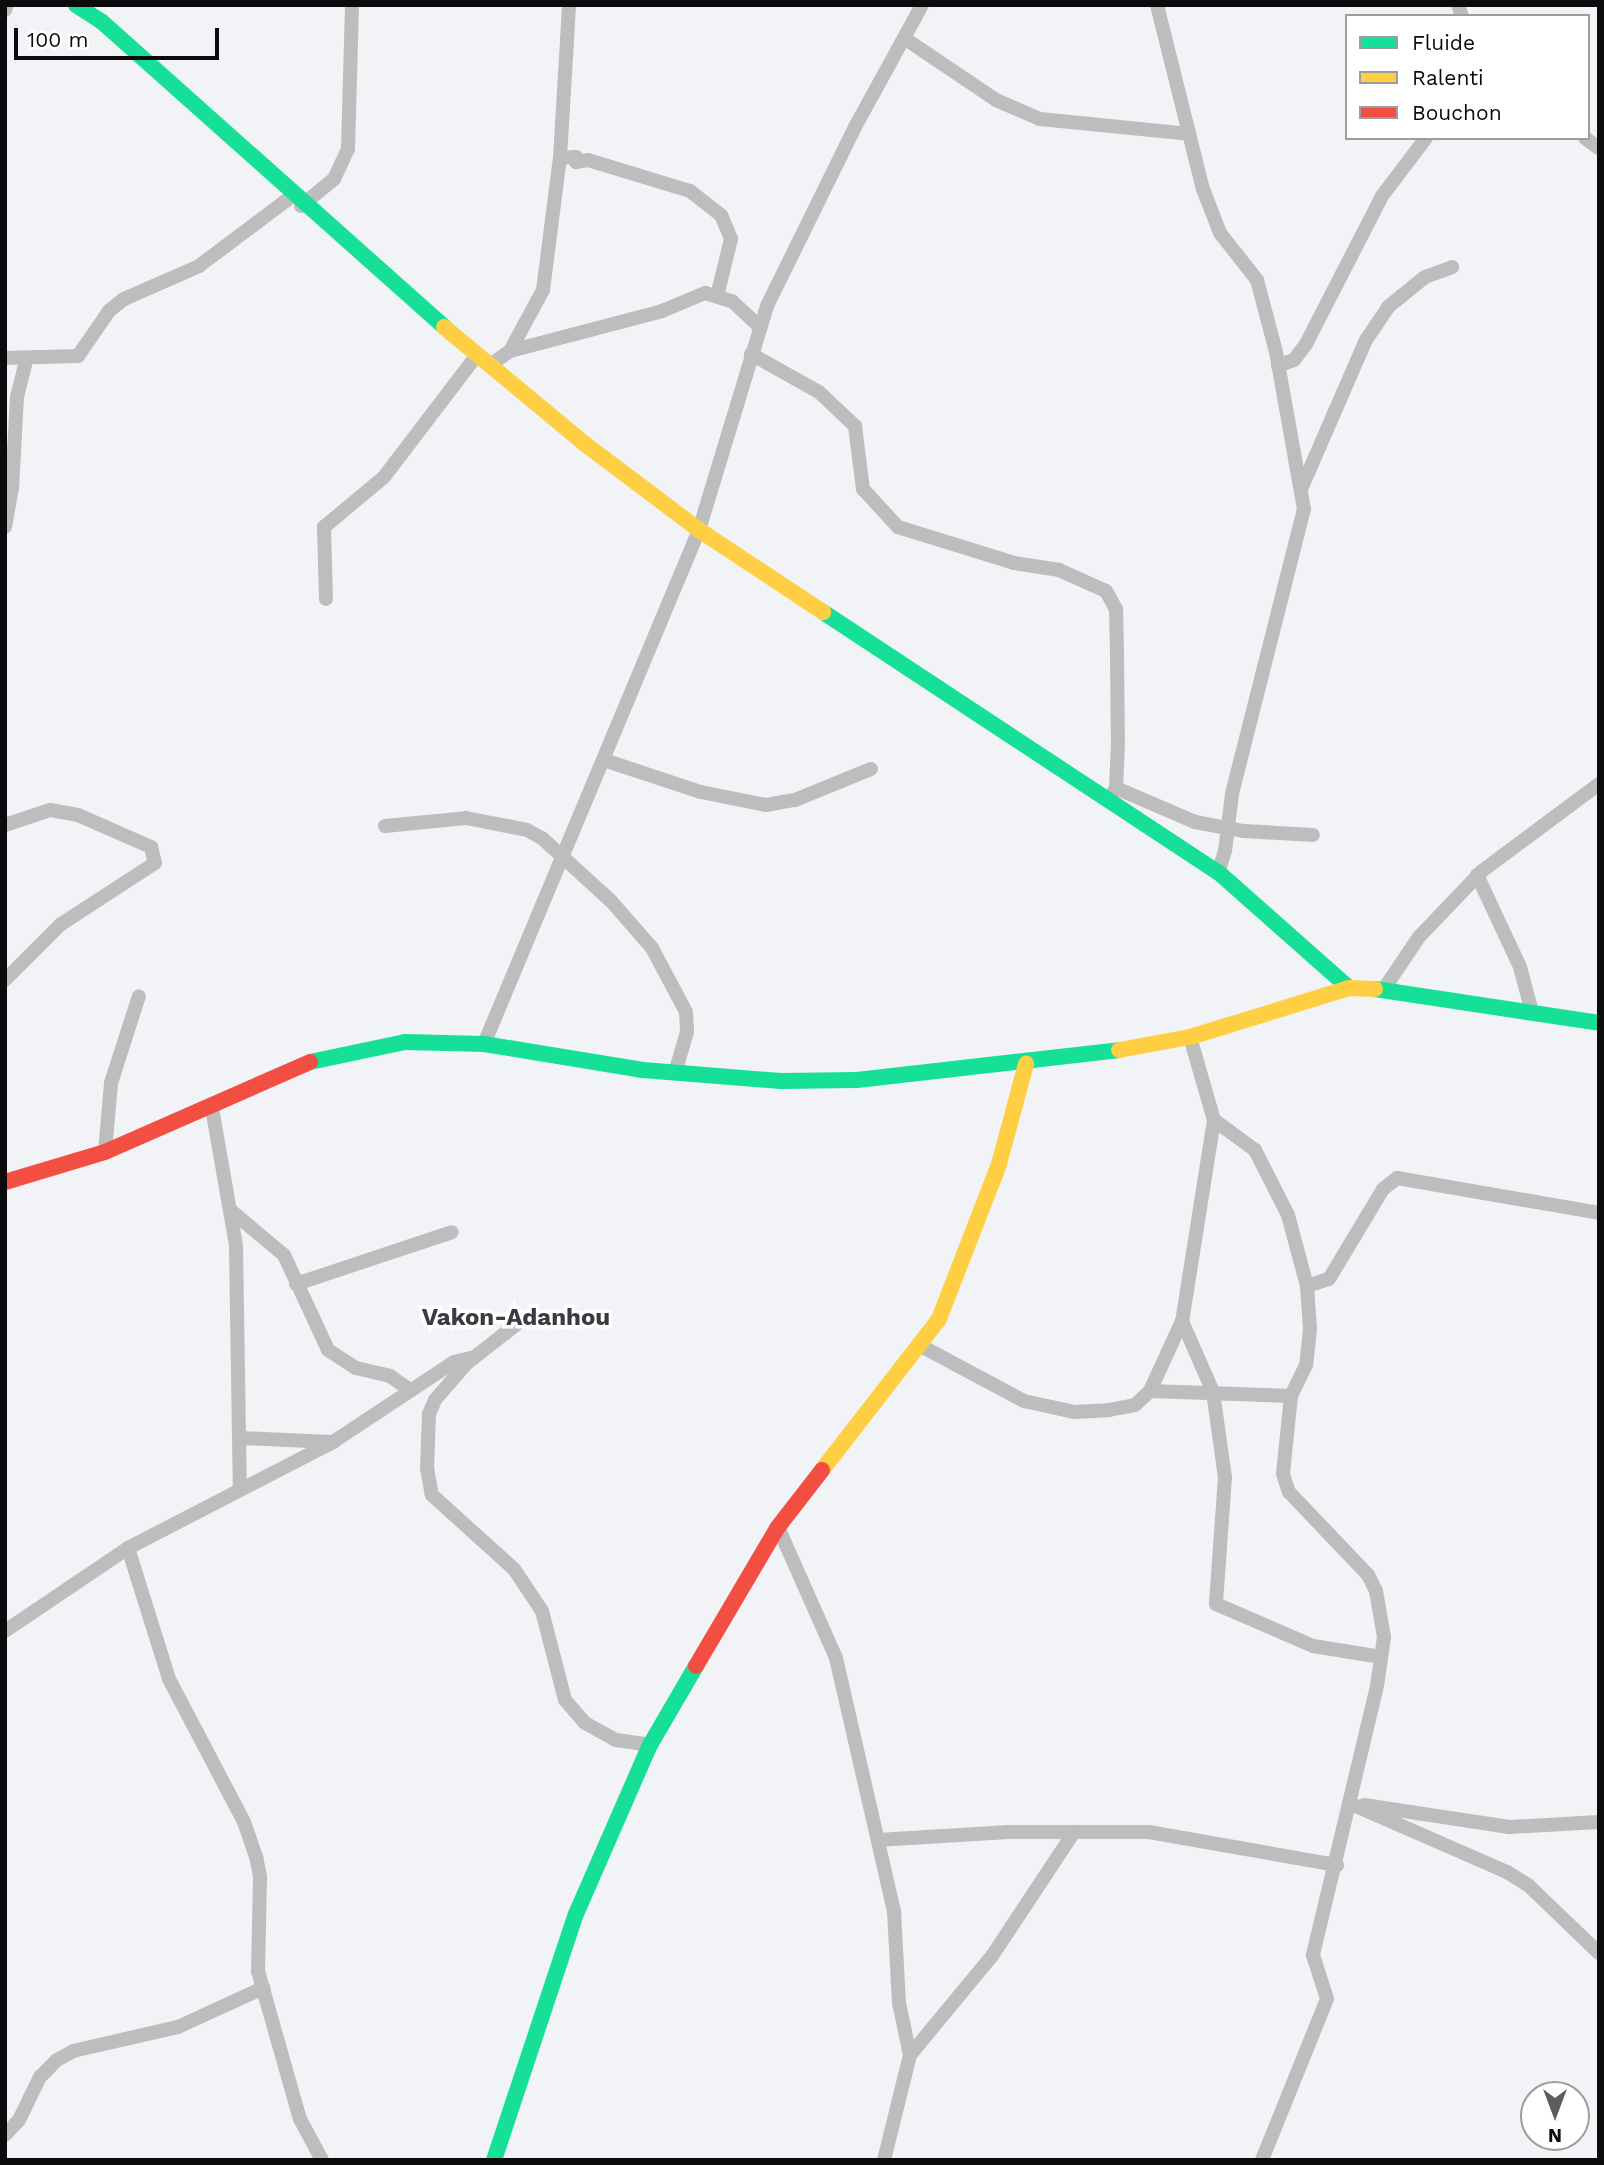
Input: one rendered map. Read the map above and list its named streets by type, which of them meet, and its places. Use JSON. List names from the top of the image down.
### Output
{
  "districts": ["Vakon-Adanhou"],
  "legend": ["Fluide", "Ralenti", "Bouchon"],
  "scale_bar": "100 m",
  "north": "bottom"
}
